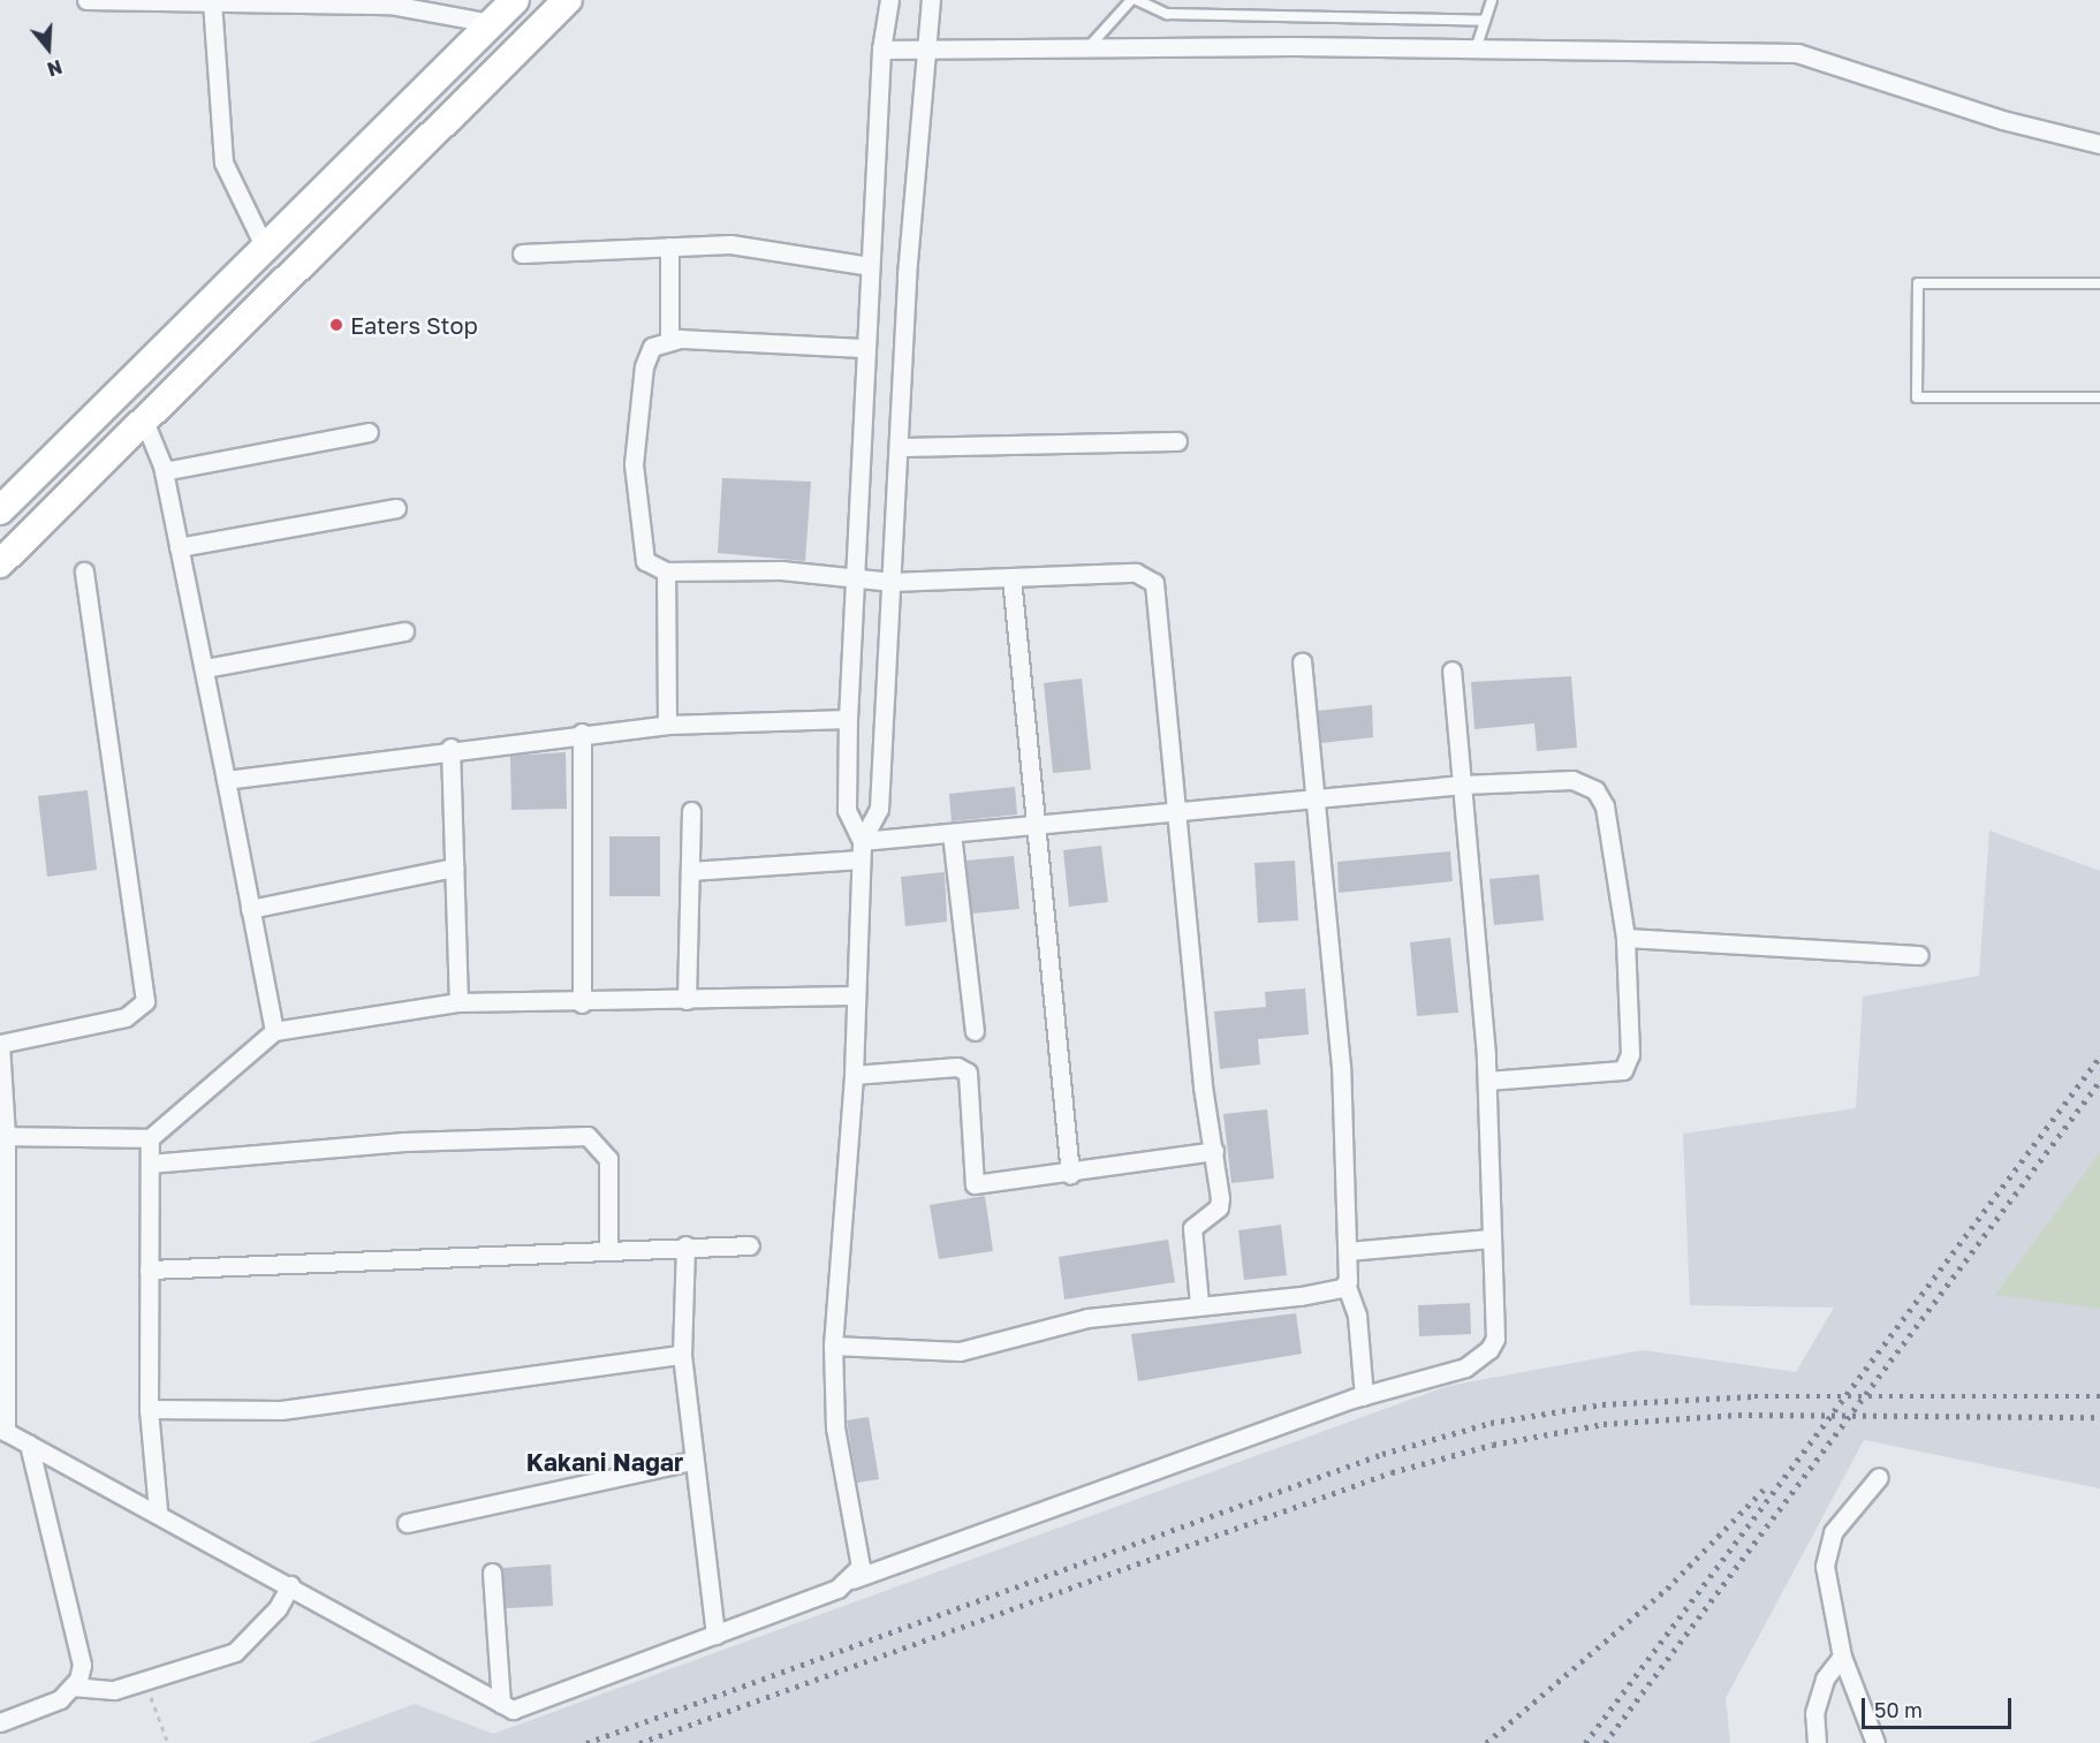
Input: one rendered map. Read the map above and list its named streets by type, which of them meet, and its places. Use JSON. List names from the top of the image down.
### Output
{
  "districts": ["Kakani Nagar"],
  "places": ["Eaters Stop"],
  "scale_bar": "50 m",
  "north": "bottom"
}
